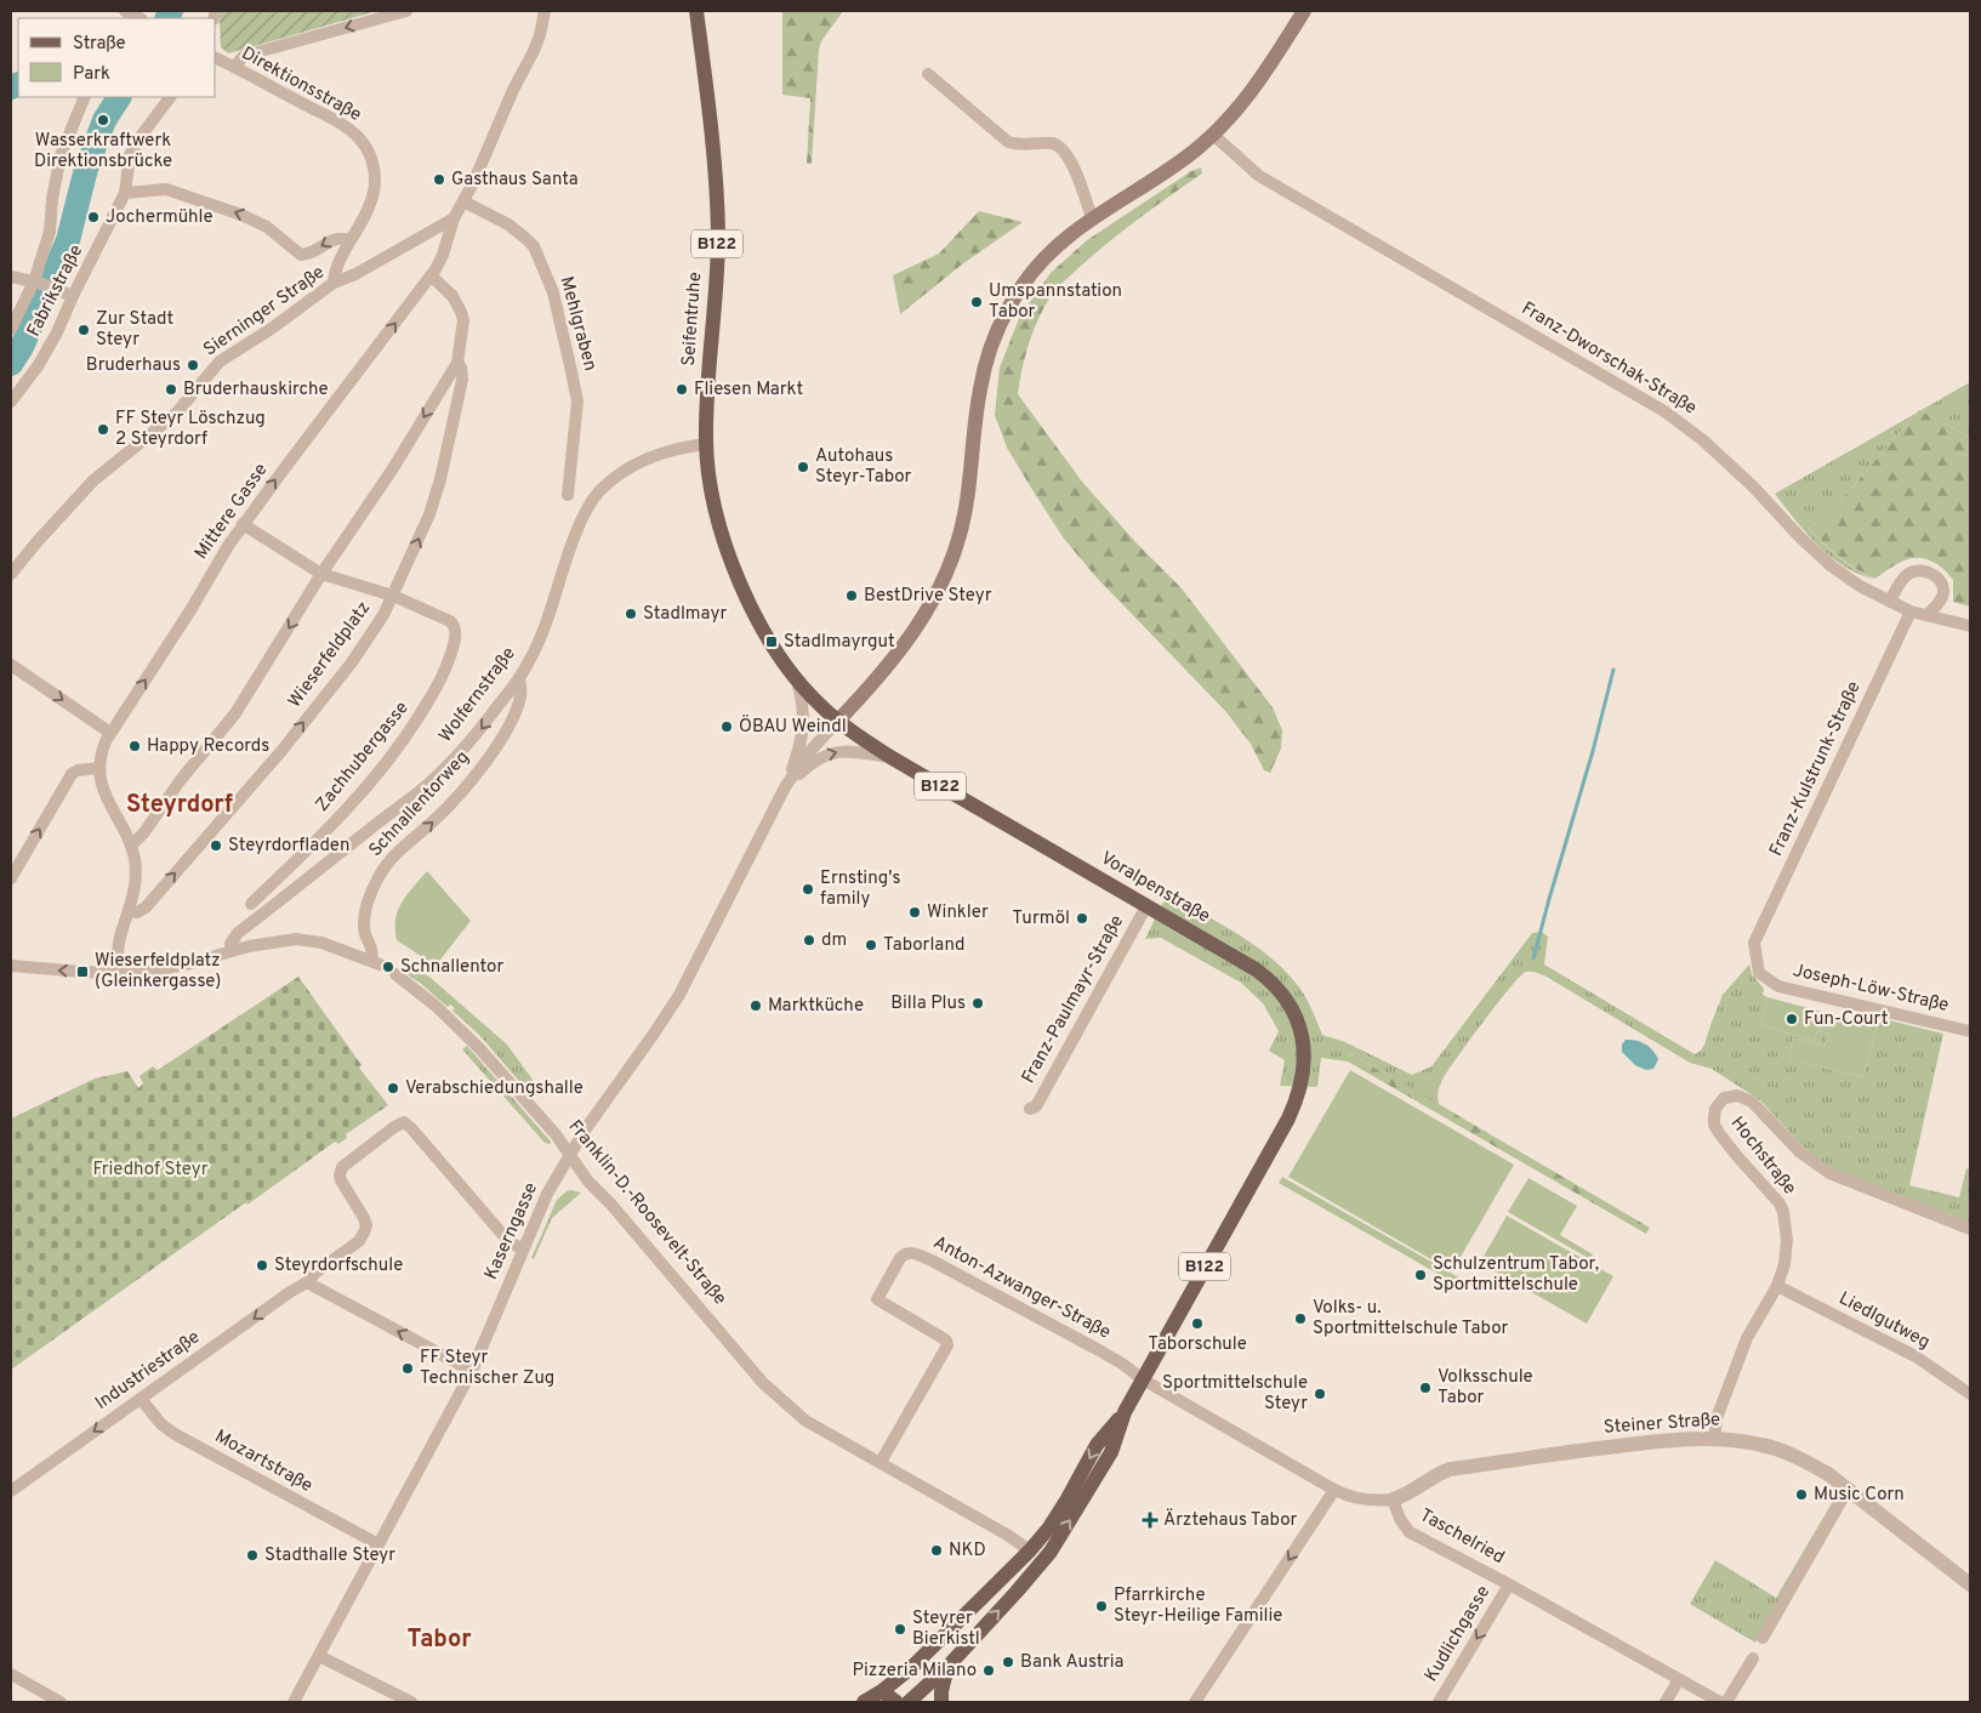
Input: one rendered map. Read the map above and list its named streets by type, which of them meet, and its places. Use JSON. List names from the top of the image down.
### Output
{
  "streets": {
    "main road": ["B122", "Seifentruhe", "Voralpenstraße"],
    "street": [
      "Direktionsstraße",
      "Fabrikstraße",
      "Sierninger Straße",
      "Mehlgraben",
      "Franz-Dworschak-Straße",
      "Mittere Gasse",
      "Wieserfeldplatz",
      "Wolfernstraße",
      "Zachhubergasse",
      "Franz-Kulstrunk-Straße",
      "Schnallentorweg",
      "Joseph-Löw-Straße",
      "Franz-Paulmayr-Straße",
      "Hochstraße",
      "Franklin-D.-Roosevelt-Straße",
      "Kaserngasse",
      "Anton-Azwanger-Straße",
      "Liedlgutweg",
      "Industriestraße",
      "Steiner Straße",
      "Mozartstraße",
      "Taschelried",
      "Kudlichgasse"
    ]
  },
  "crossings": [
    ["Direktionsstraße", "Sierninger Straße"],
    ["B122", "Voralpenstraße"],
    ["B122", "Franklin-D.-Roosevelt-Straße"],
    ["B122", "Anton-Azwanger-Straße"],
    ["Sierninger Straße", "Mittere Gasse"],
    ["Seifentruhe", "Wolfernstraße"],
    ["Seifentruhe", "Voralpenstraße"],
    ["Franz-Dworschak-Straße", "Franz-Kulstrunk-Straße"],
    ["Mittere Gasse", "Wieserfeldplatz"],
    ["Mittere Gasse", "Zachhubergasse"],
    ["Wieserfeldplatz", "Zachhubergasse"],
    ["Wolfernstraße", "Schnallentorweg"],
    ["Franz-Kulstrunk-Straße", "Joseph-Löw-Straße"],
    ["Voralpenstraße", "Franz-Paulmayr-Straße"],
    ["Voralpenstraße", "Kaserngasse"],
    ["Voralpenstraße", "Anton-Azwanger-Straße"],
    ["Hochstraße", "Liedlgutweg"],
    ["Hochstraße", "Steiner Straße"],
    ["Franklin-D.-Roosevelt-Straße", "Kaserngasse"],
    ["Franklin-D.-Roosevelt-Straße", "Anton-Azwanger-Straße"],
    ["Kaserngasse", "Industriestraße"],
    ["Kaserngasse", "Mozartstraße"],
    ["Industriestraße", "Mozartstraße"],
    ["Steiner Straße", "Taschelried"],
    ["Taschelried", "Kudlichgasse"]
  ],
  "one_way": [
    "Mittere Gasse",
    "Wolfernstraße",
    "Schnallentorweg",
    "Industriestraße",
    "Kudlichgasse"
  ],
  "districts": ["Steyrdorf", "Tabor"],
  "parks": ["Friedhof Steyr"],
  "places": {
    "other": [
      "Wasserkraftwerk Direktionsbrücke",
      "Gasthaus Santa",
      "Jochermühle",
      "Umspannstation Tabor",
      "Zur Stadt Steyr",
      "Bruderhaus",
      "Bruderhauskirche",
      "Fliesen Markt",
      "FF Steyr Löschzug 2 Steyrdorf",
      "Autohaus Steyr-Tabor",
      "BestDrive Steyr",
      "Stadlmayr",
      "ÖBAU Weindl",
      "Happy Records",
      "Steyrdorfladen",
      "Ernsting's family",
      "Winkler",
      "Turmöl",
      "dm",
      "Taborland",
      "Schnallentor",
      "Billa Plus",
      "Marktküche",
      "Fun-Court",
      "Verabschiedungshalle",
      "Steyrdorfschule",
      "Schulzentrum Tabor, Sportmittelschule",
      "Volks- u. Sportmittelschule Tabor",
      "Taborschule",
      "FF Steyr Technischer Zug",
      "Volksschule Tabor",
      "Sportmittelschule Steyr",
      "Music Corn",
      "NKD",
      "Stadthalle Steyr",
      "Pfarrkirche Steyr-Heilige Familie",
      "Steyrer Bierkistl",
      "Bank Austria",
      "Pizzeria Milano"
    ],
    "transit": ["Stadlmayrgut", "Wieserfeldplatz (Gleinkergasse)"],
    "health": ["Ärztehaus Tabor"]
  },
  "legend": ["Straße", "Park"]
}
